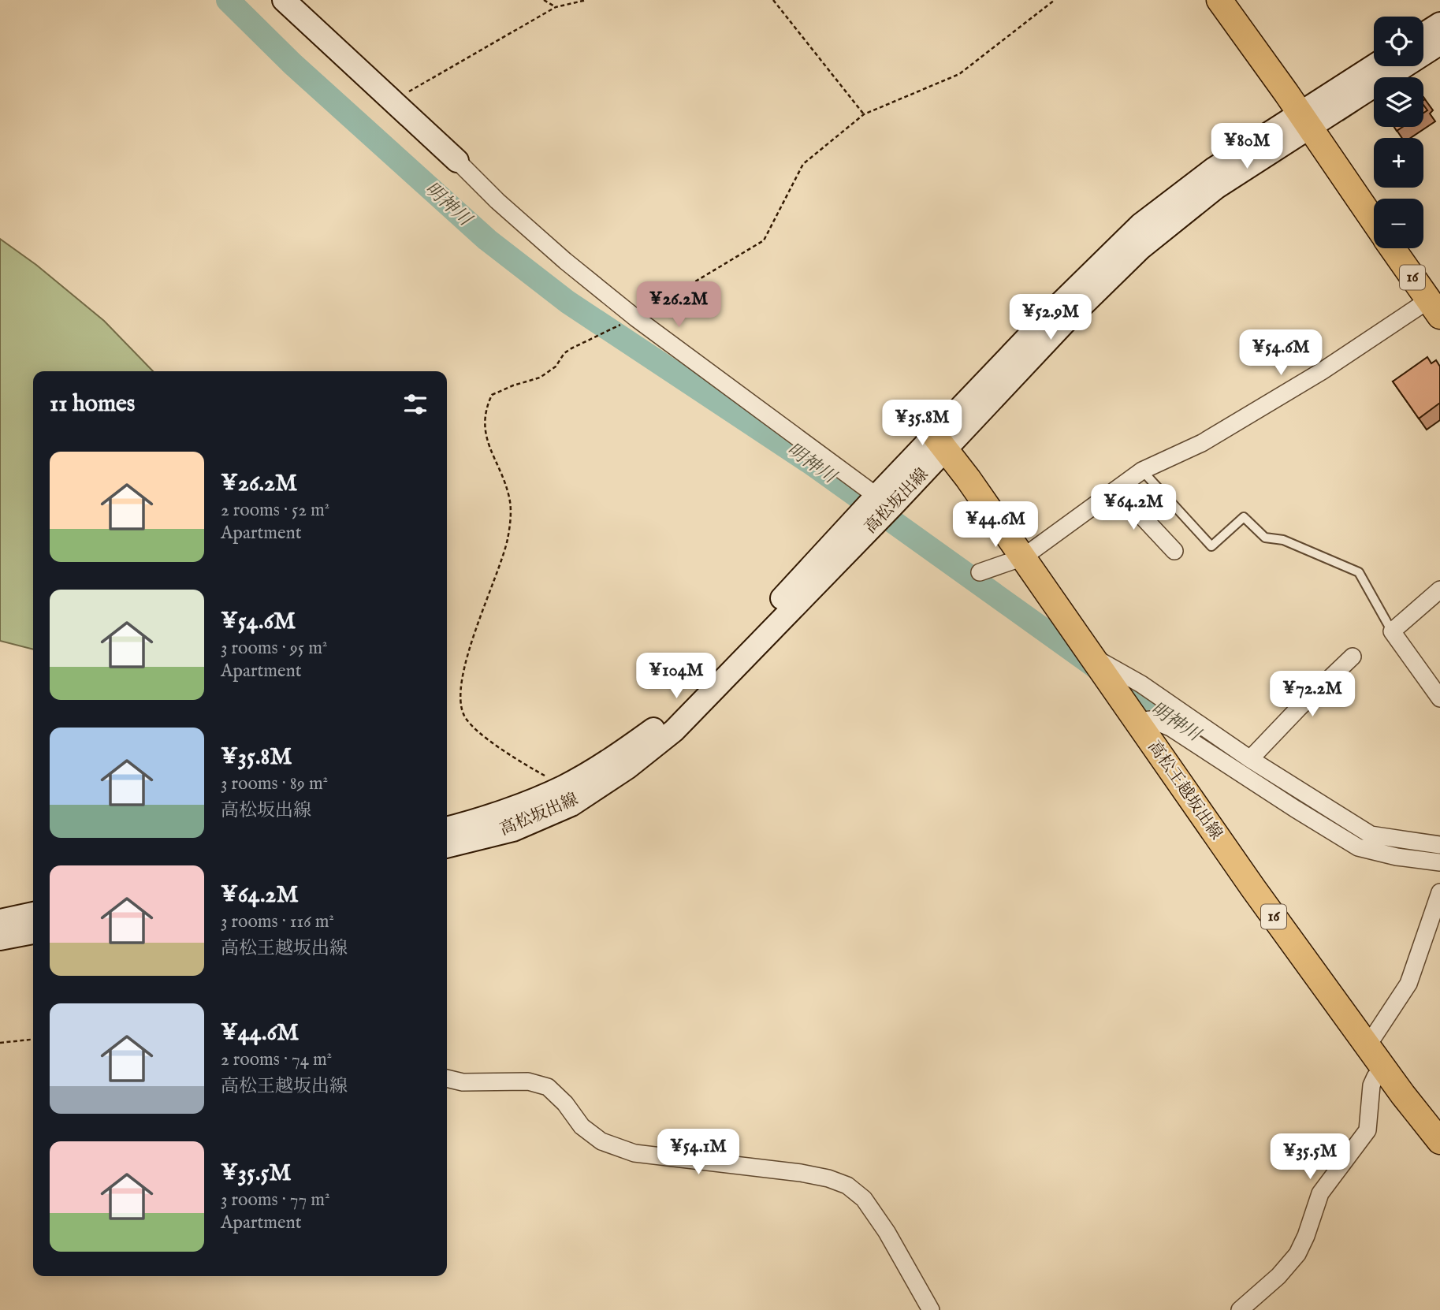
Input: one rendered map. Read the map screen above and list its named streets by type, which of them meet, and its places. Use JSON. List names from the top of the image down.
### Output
{
  "streets": {
    "main road": ["16", "高松坂出線", "高松王越坂出線"]
  },
  "crossings": [
    ["高松坂出線", "高松王越坂出線"]
  ],
  "water": ["明神川"],
  "page": {
    "map_buttons": ["+", "−"],
    "price": [
      "¥80M",
      "¥26.2M",
      "¥52.9M",
      "¥54.6M",
      "¥35.8M",
      "¥64.2M",
      "¥44.6M",
      "¥104M",
      "¥72.2M",
      "¥54.1M",
      "¥35.5M"
    ],
    "heading": "11 homes",
    "list": [
      {
        "name": "¥26.2M",
        "note": "2 rooms · 52 m² · Apartment"
      },
      {
        "name": "¥54.6M",
        "note": "3 rooms · 95 m² · Apartment"
      },
      {
        "name": "¥35.8M",
        "note": "3 rooms · 89 m² · 高松坂出線"
      },
      {
        "name": "¥64.2M",
        "note": "3 rooms · 116 m² · 高松王越坂出線"
      },
      {
        "name": "¥44.6M",
        "note": "2 rooms · 74 m² · 高松王越坂出線"
      },
      {
        "name": "¥35.5M",
        "note": "3 rooms · 77 m² · Apartment"
      }
    ]
  }
}
